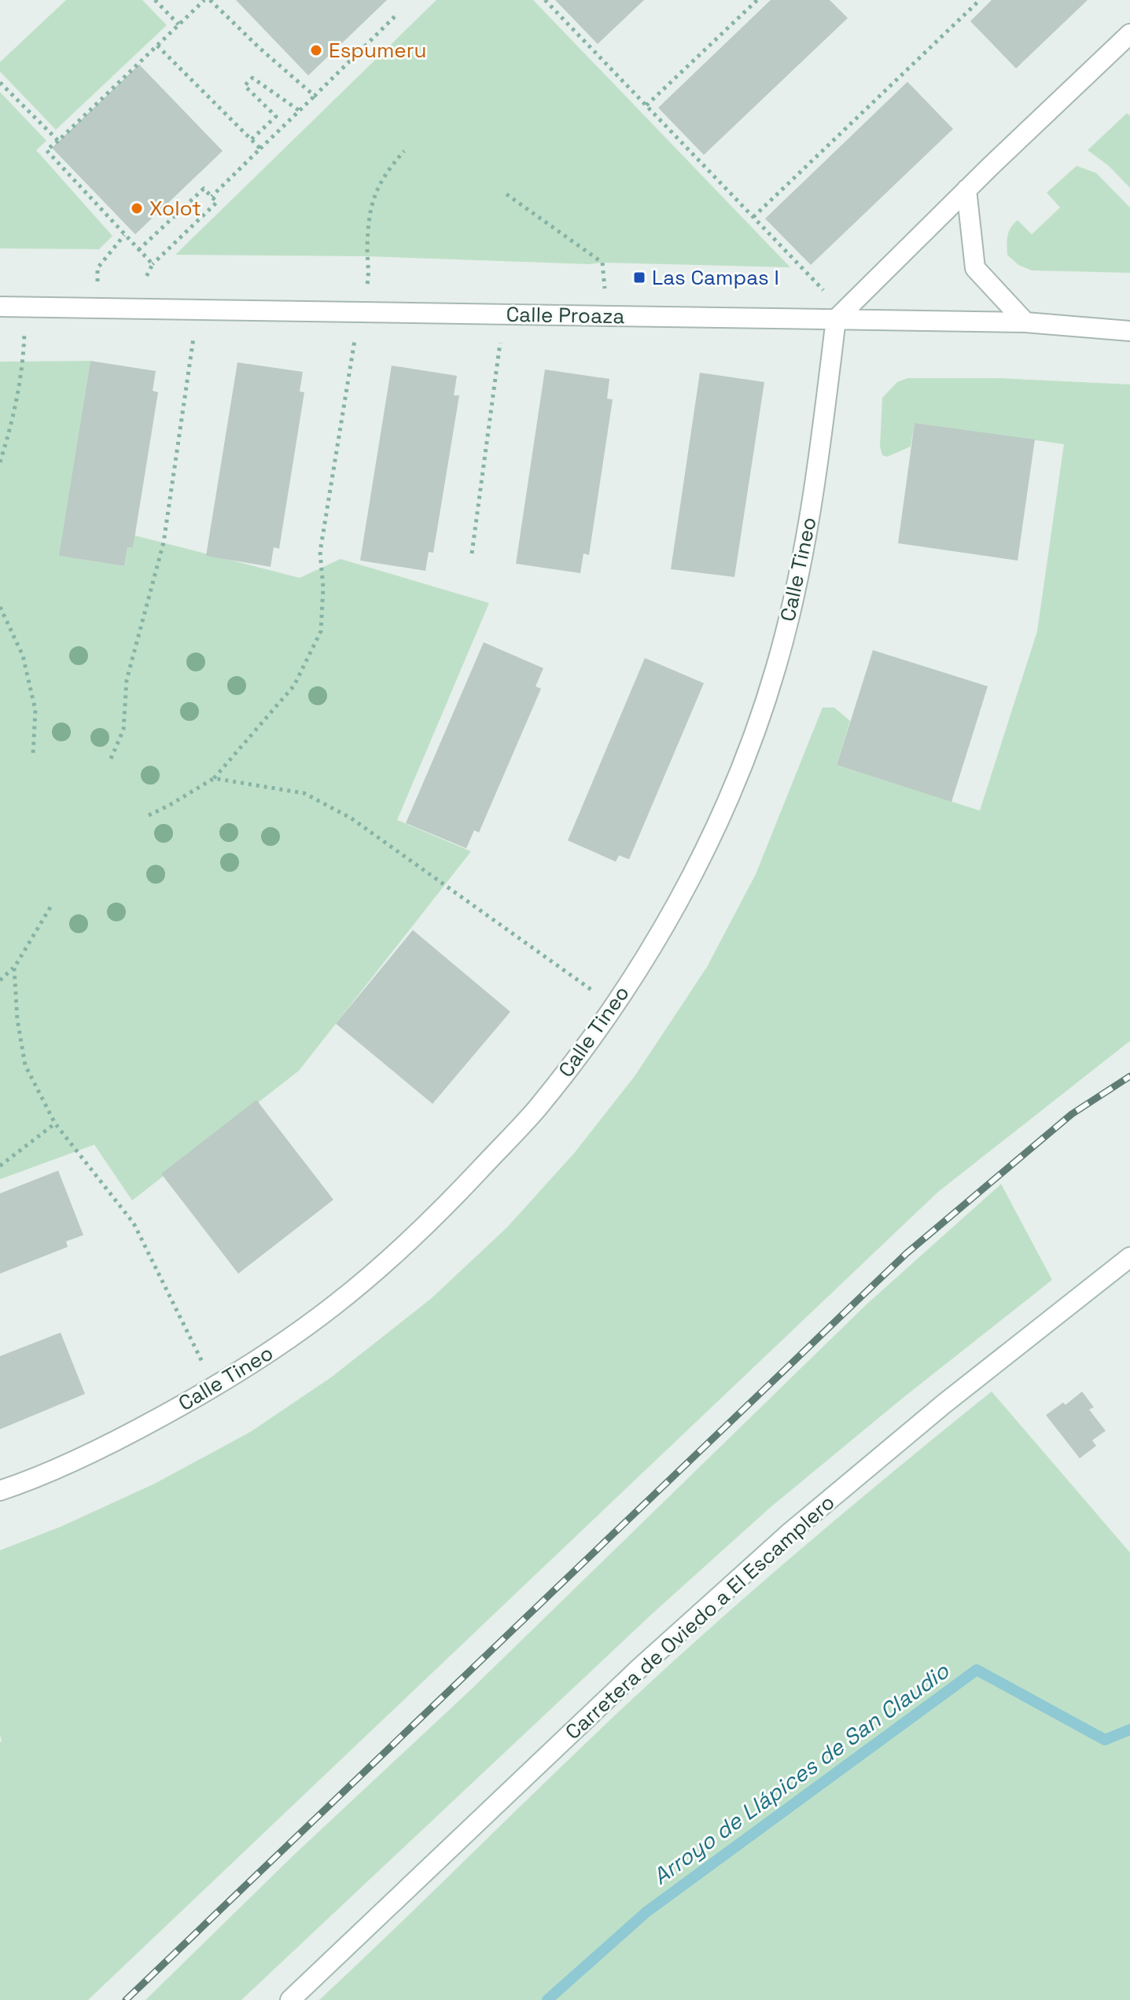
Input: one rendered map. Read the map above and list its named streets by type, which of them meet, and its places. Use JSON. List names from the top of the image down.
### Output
{
  "streets": {
    "street": ["Calle Proaza", "Calle Tineo", "Carretera de Oviedo a El Escamplero"]
  },
  "crossings": [
    ["Calle Proaza", "Calle Tineo"]
  ],
  "water": ["Arroyo de Llápices de San Claudio"],
  "places": {
    "other": ["Espumeru", "Xolot"],
    "transit": ["Las Campas I"]
  }
}
